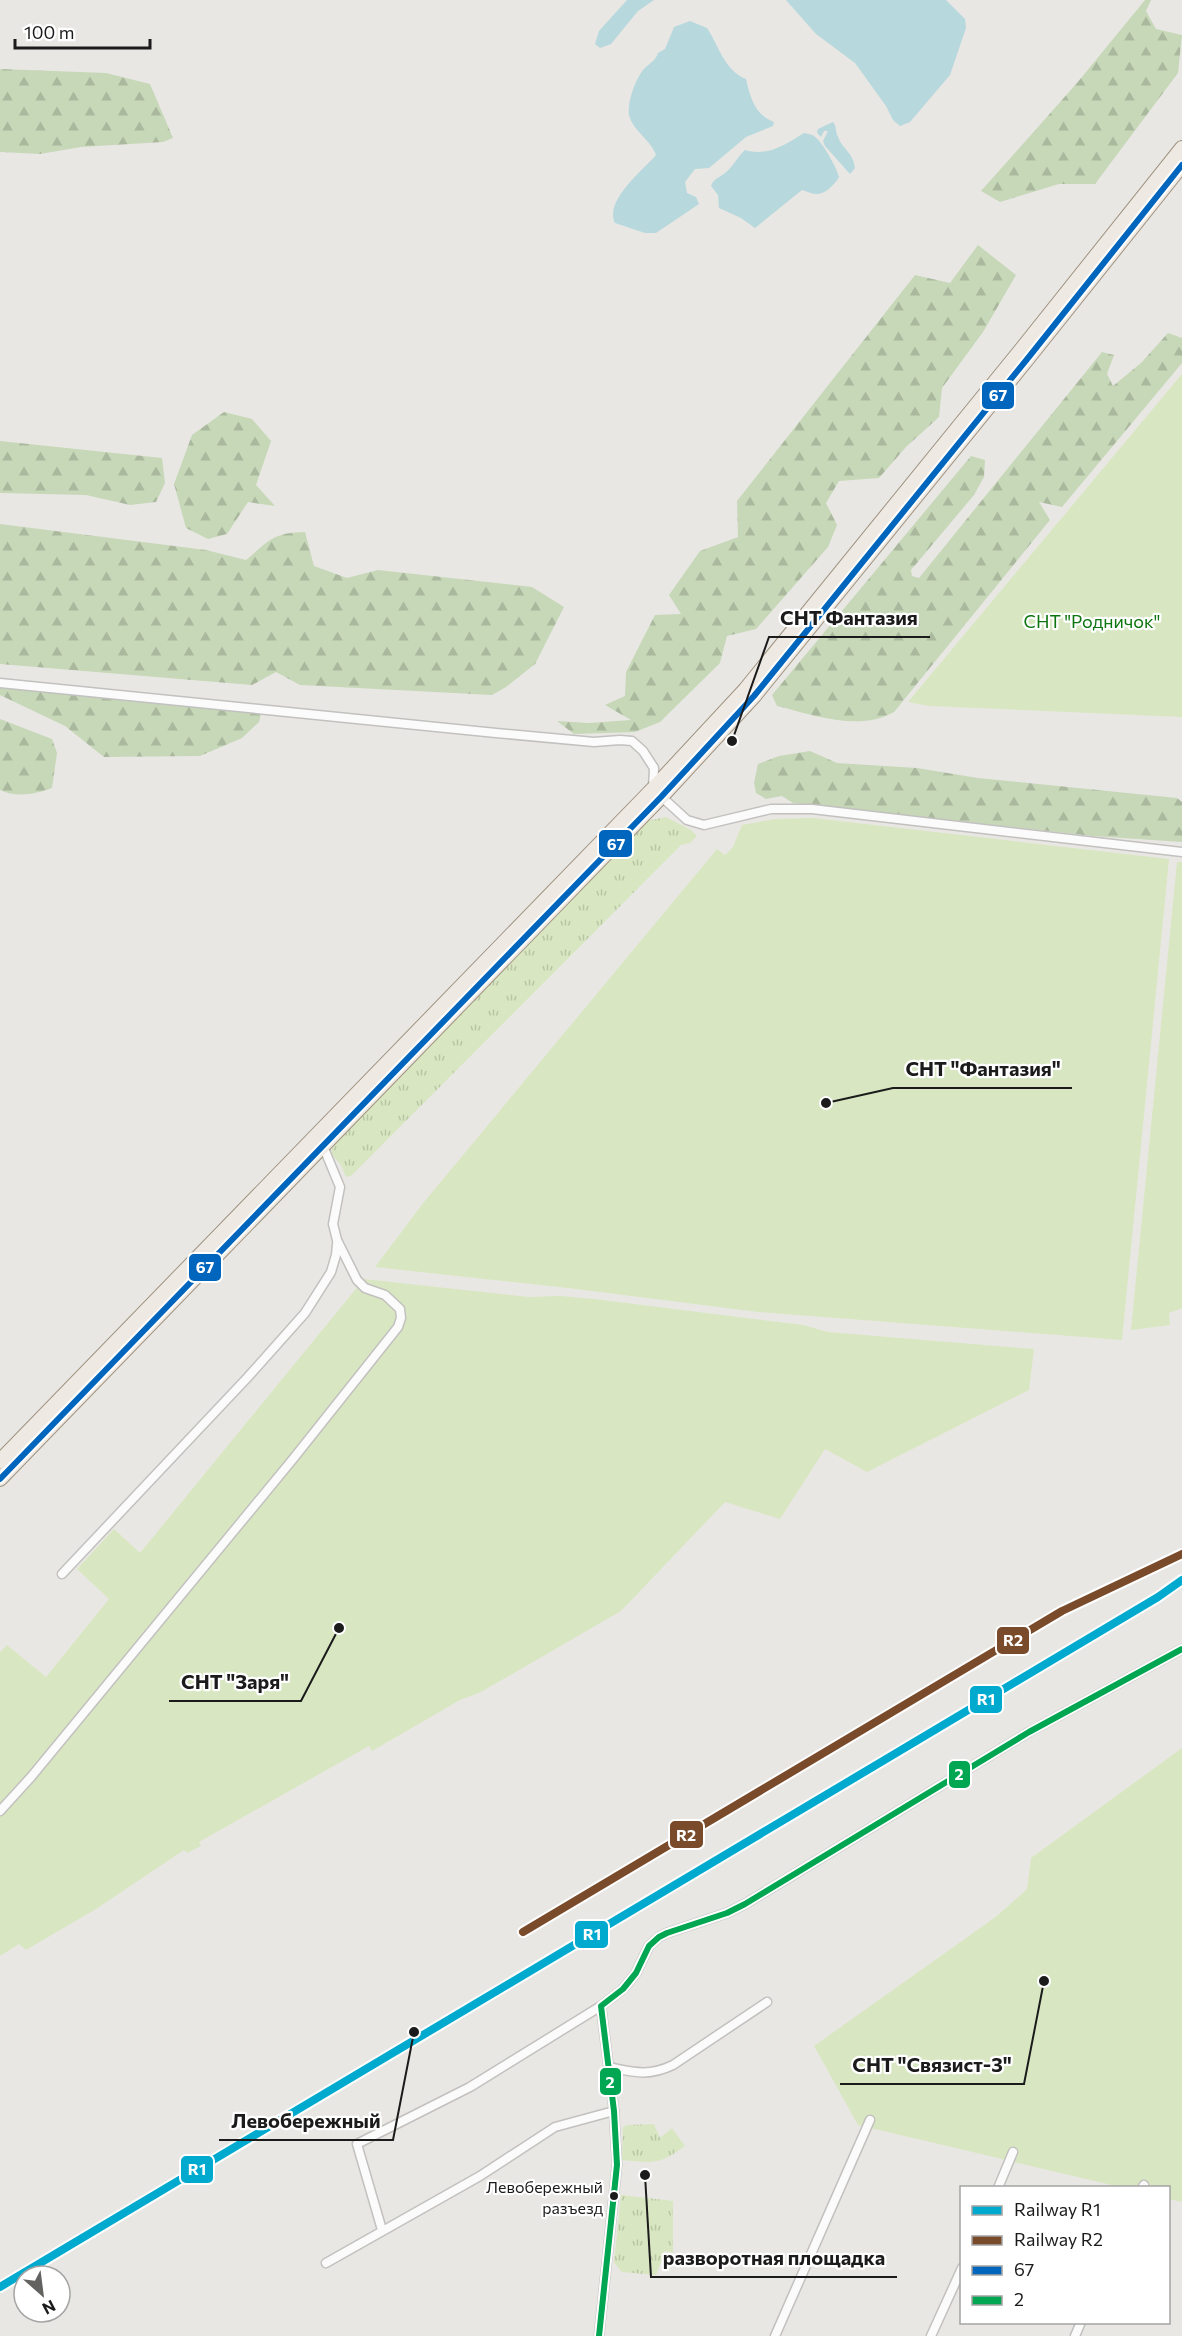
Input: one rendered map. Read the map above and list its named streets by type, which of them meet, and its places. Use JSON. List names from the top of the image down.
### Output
{
  "parks": ["СНТ \"Родничок\""],
  "places": [
    "СНТ Фантазия",
    "СНТ \"Фантазия\"",
    "СНТ \"Заря\"",
    "СНТ \"Связист-3\"",
    "Левобережный",
    "разворотная площадка",
    "Левобережный разъезд"
  ],
  "lines": [
    "transit line 67",
    "rail line R2",
    "rail line R1",
    "transit line 2"
  ],
  "legend": [
    "Railway R1",
    "Railway R2",
    "67",
    "2"
  ],
  "scale_bar": "100 m",
  "north": "bottom right"
}
